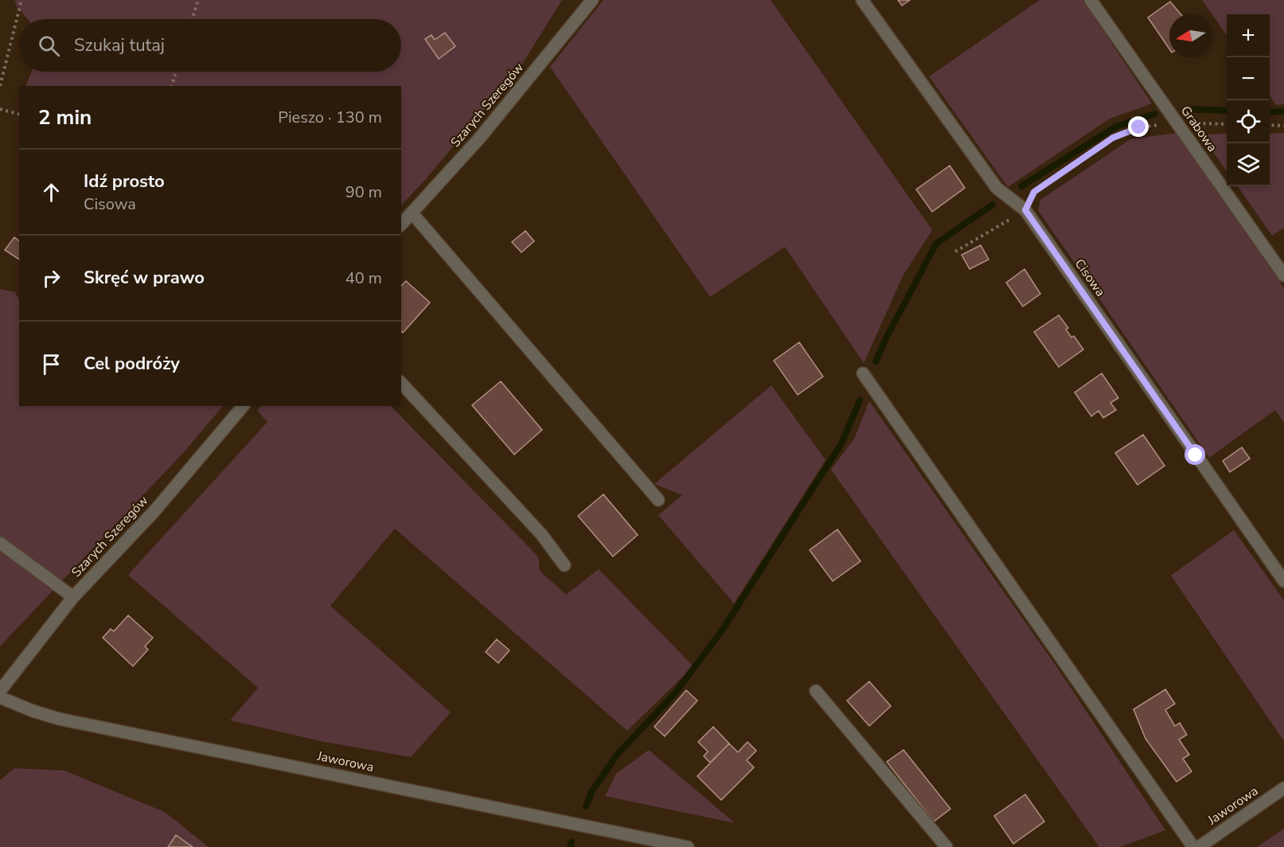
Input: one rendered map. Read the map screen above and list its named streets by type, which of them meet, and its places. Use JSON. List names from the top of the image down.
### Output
{
  "streets": {
    "street": [
      "Szarych Szeregów",
      "Grabowa",
      "Cisowa",
      "Jaworowa"
    ]
  },
  "north": "left",
  "page": {
    "map_buttons": ["+", "−"],
    "search": "Szukaj tutaj",
    "heading": ["2 min", "Pieszo · 130 m"],
    "list": [
      ["Idź prosto", "Cisowa", "90 m"],
      ["Skręć w prawo", "40 m"],
      "Cel podróży"
    ]
  }
}
